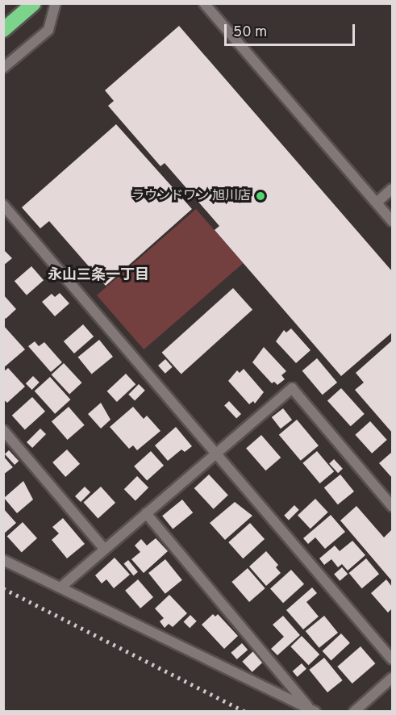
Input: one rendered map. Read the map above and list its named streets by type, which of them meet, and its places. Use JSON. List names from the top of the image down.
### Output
{
  "districts": ["永山三条一丁目"],
  "places": ["ラウンドワン 旭川店"],
  "scale_bar": "50 m"
}
